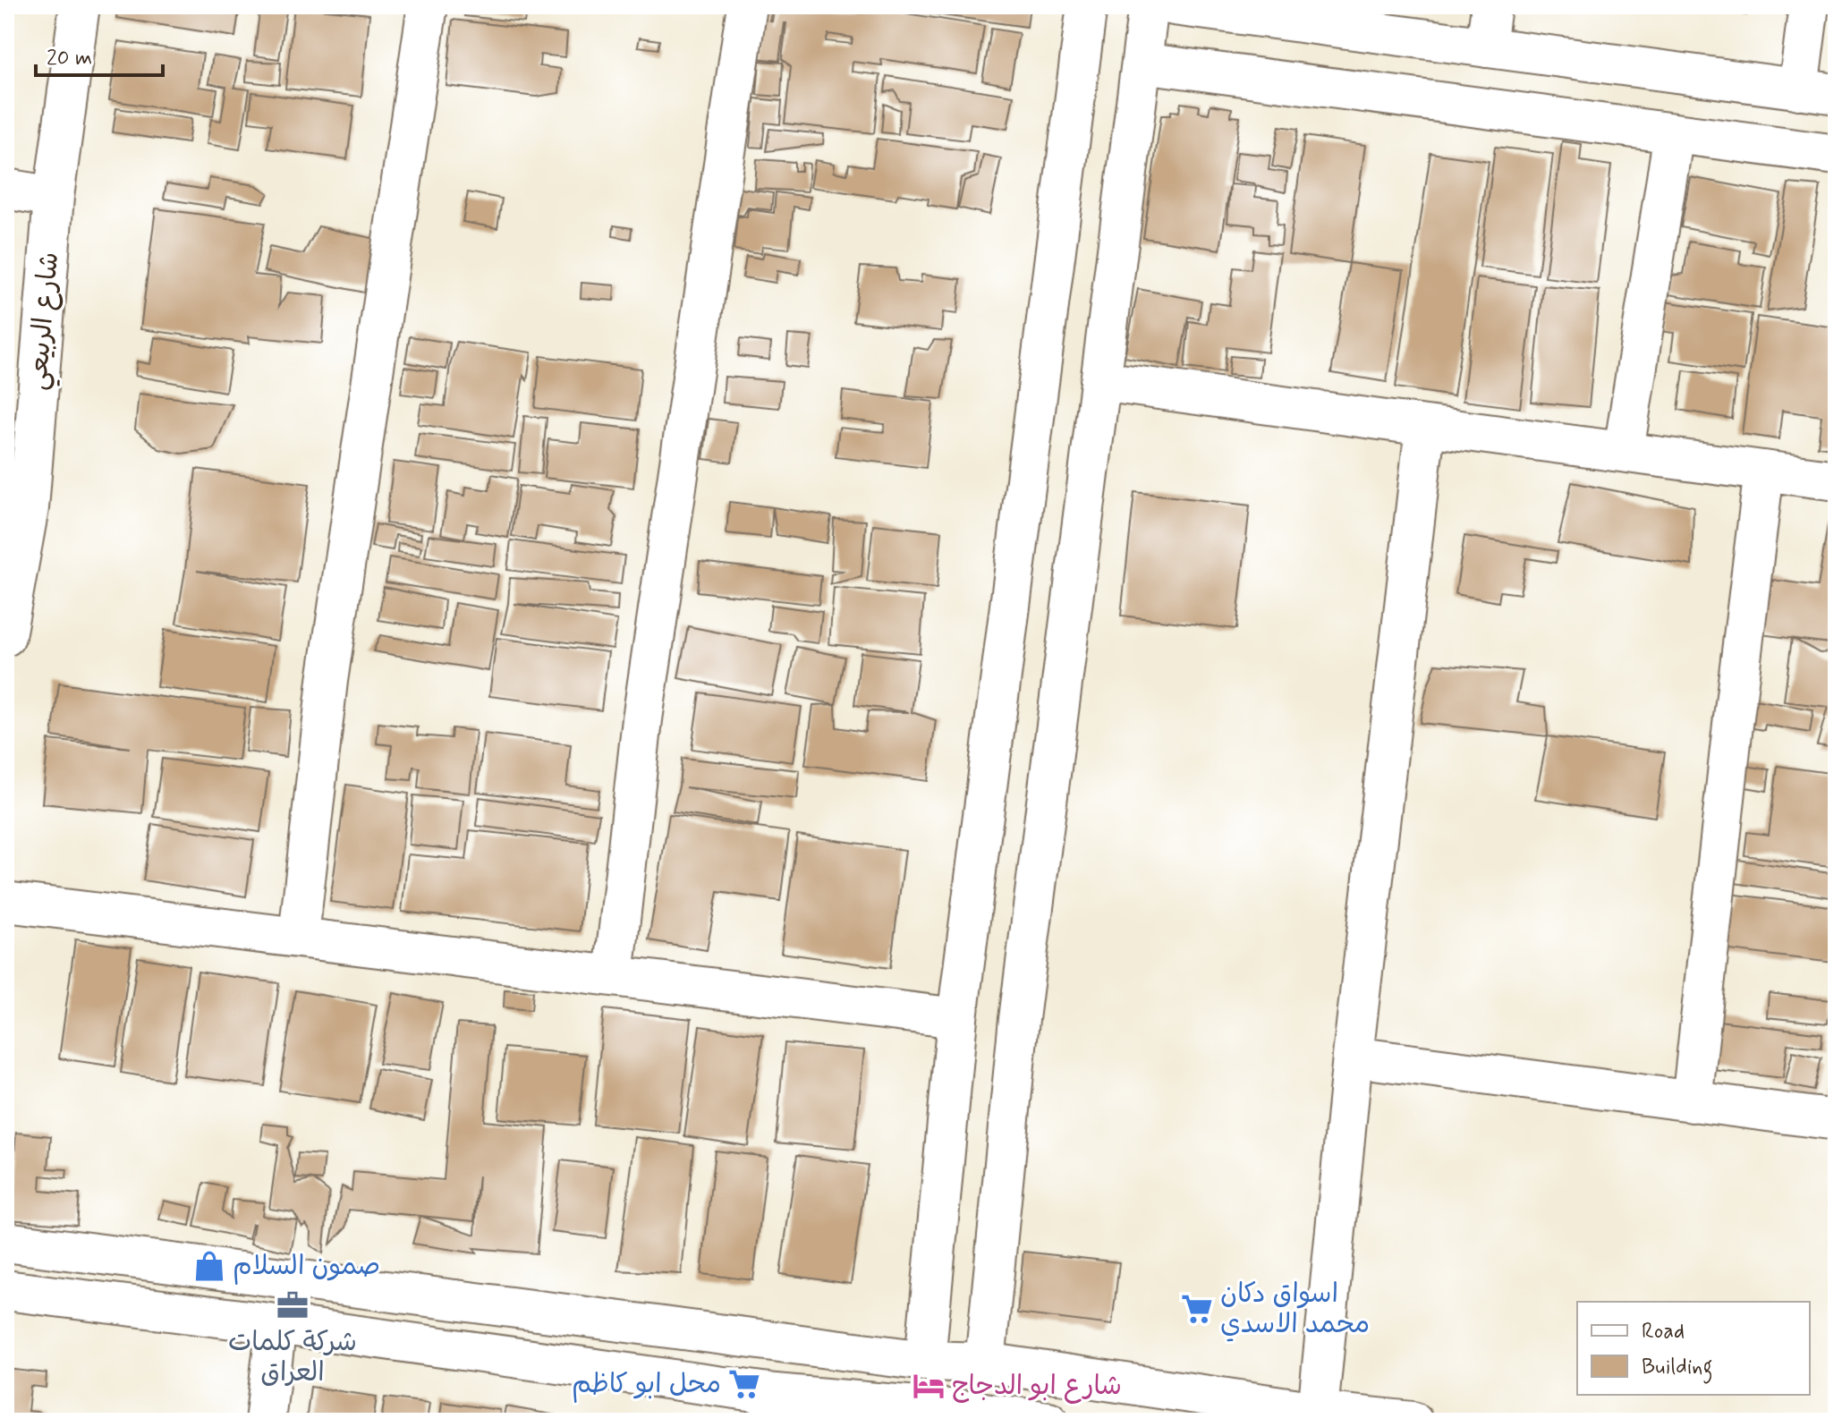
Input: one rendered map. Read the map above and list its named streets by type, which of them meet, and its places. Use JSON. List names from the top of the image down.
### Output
{
  "streets": {
    "street": ["شارع الربيعي"]
  },
  "places": {
    "shop": ["صمون السلام"],
    "office": ["شركة كلمات العراق"],
    "supermarket": ["اسواق دكان محمد الاسدي", "محل ابو كاظم"],
    "hotel": ["شارع ابو الدجاج"]
  },
  "legend": ["Road", "Building"],
  "scale_bar": "20 m"
}
